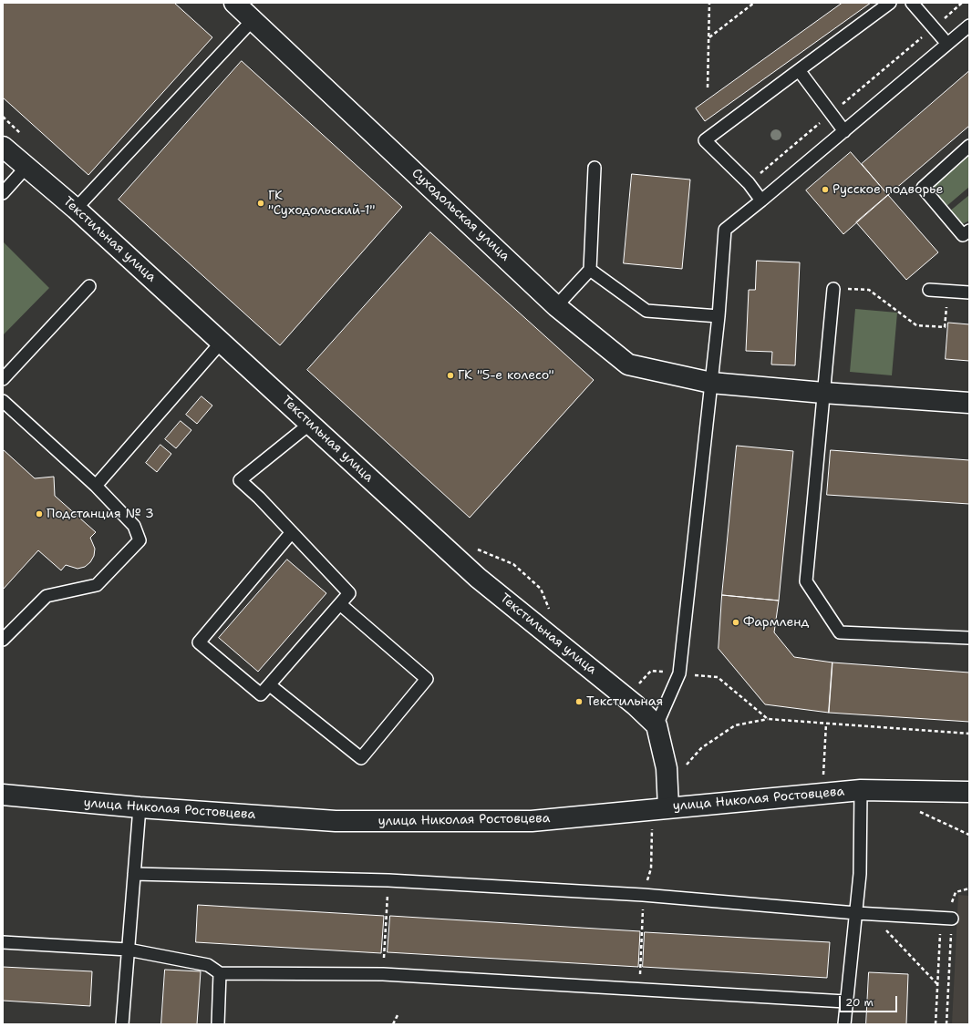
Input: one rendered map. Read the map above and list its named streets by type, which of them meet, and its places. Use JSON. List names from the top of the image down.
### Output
{
  "streets": {
    "street": ["Суходольская улица", "Текстильная улица", "улица Николая Ростовцева"]
  },
  "places": [
    "Русское подворье",
    "ГК \"Суходольский-1\"",
    "ГК \"5-е колесо\"",
    "Подстанция № 3",
    "Фармленд",
    "Текстильная"
  ],
  "scale_bar": "20 m"
}
